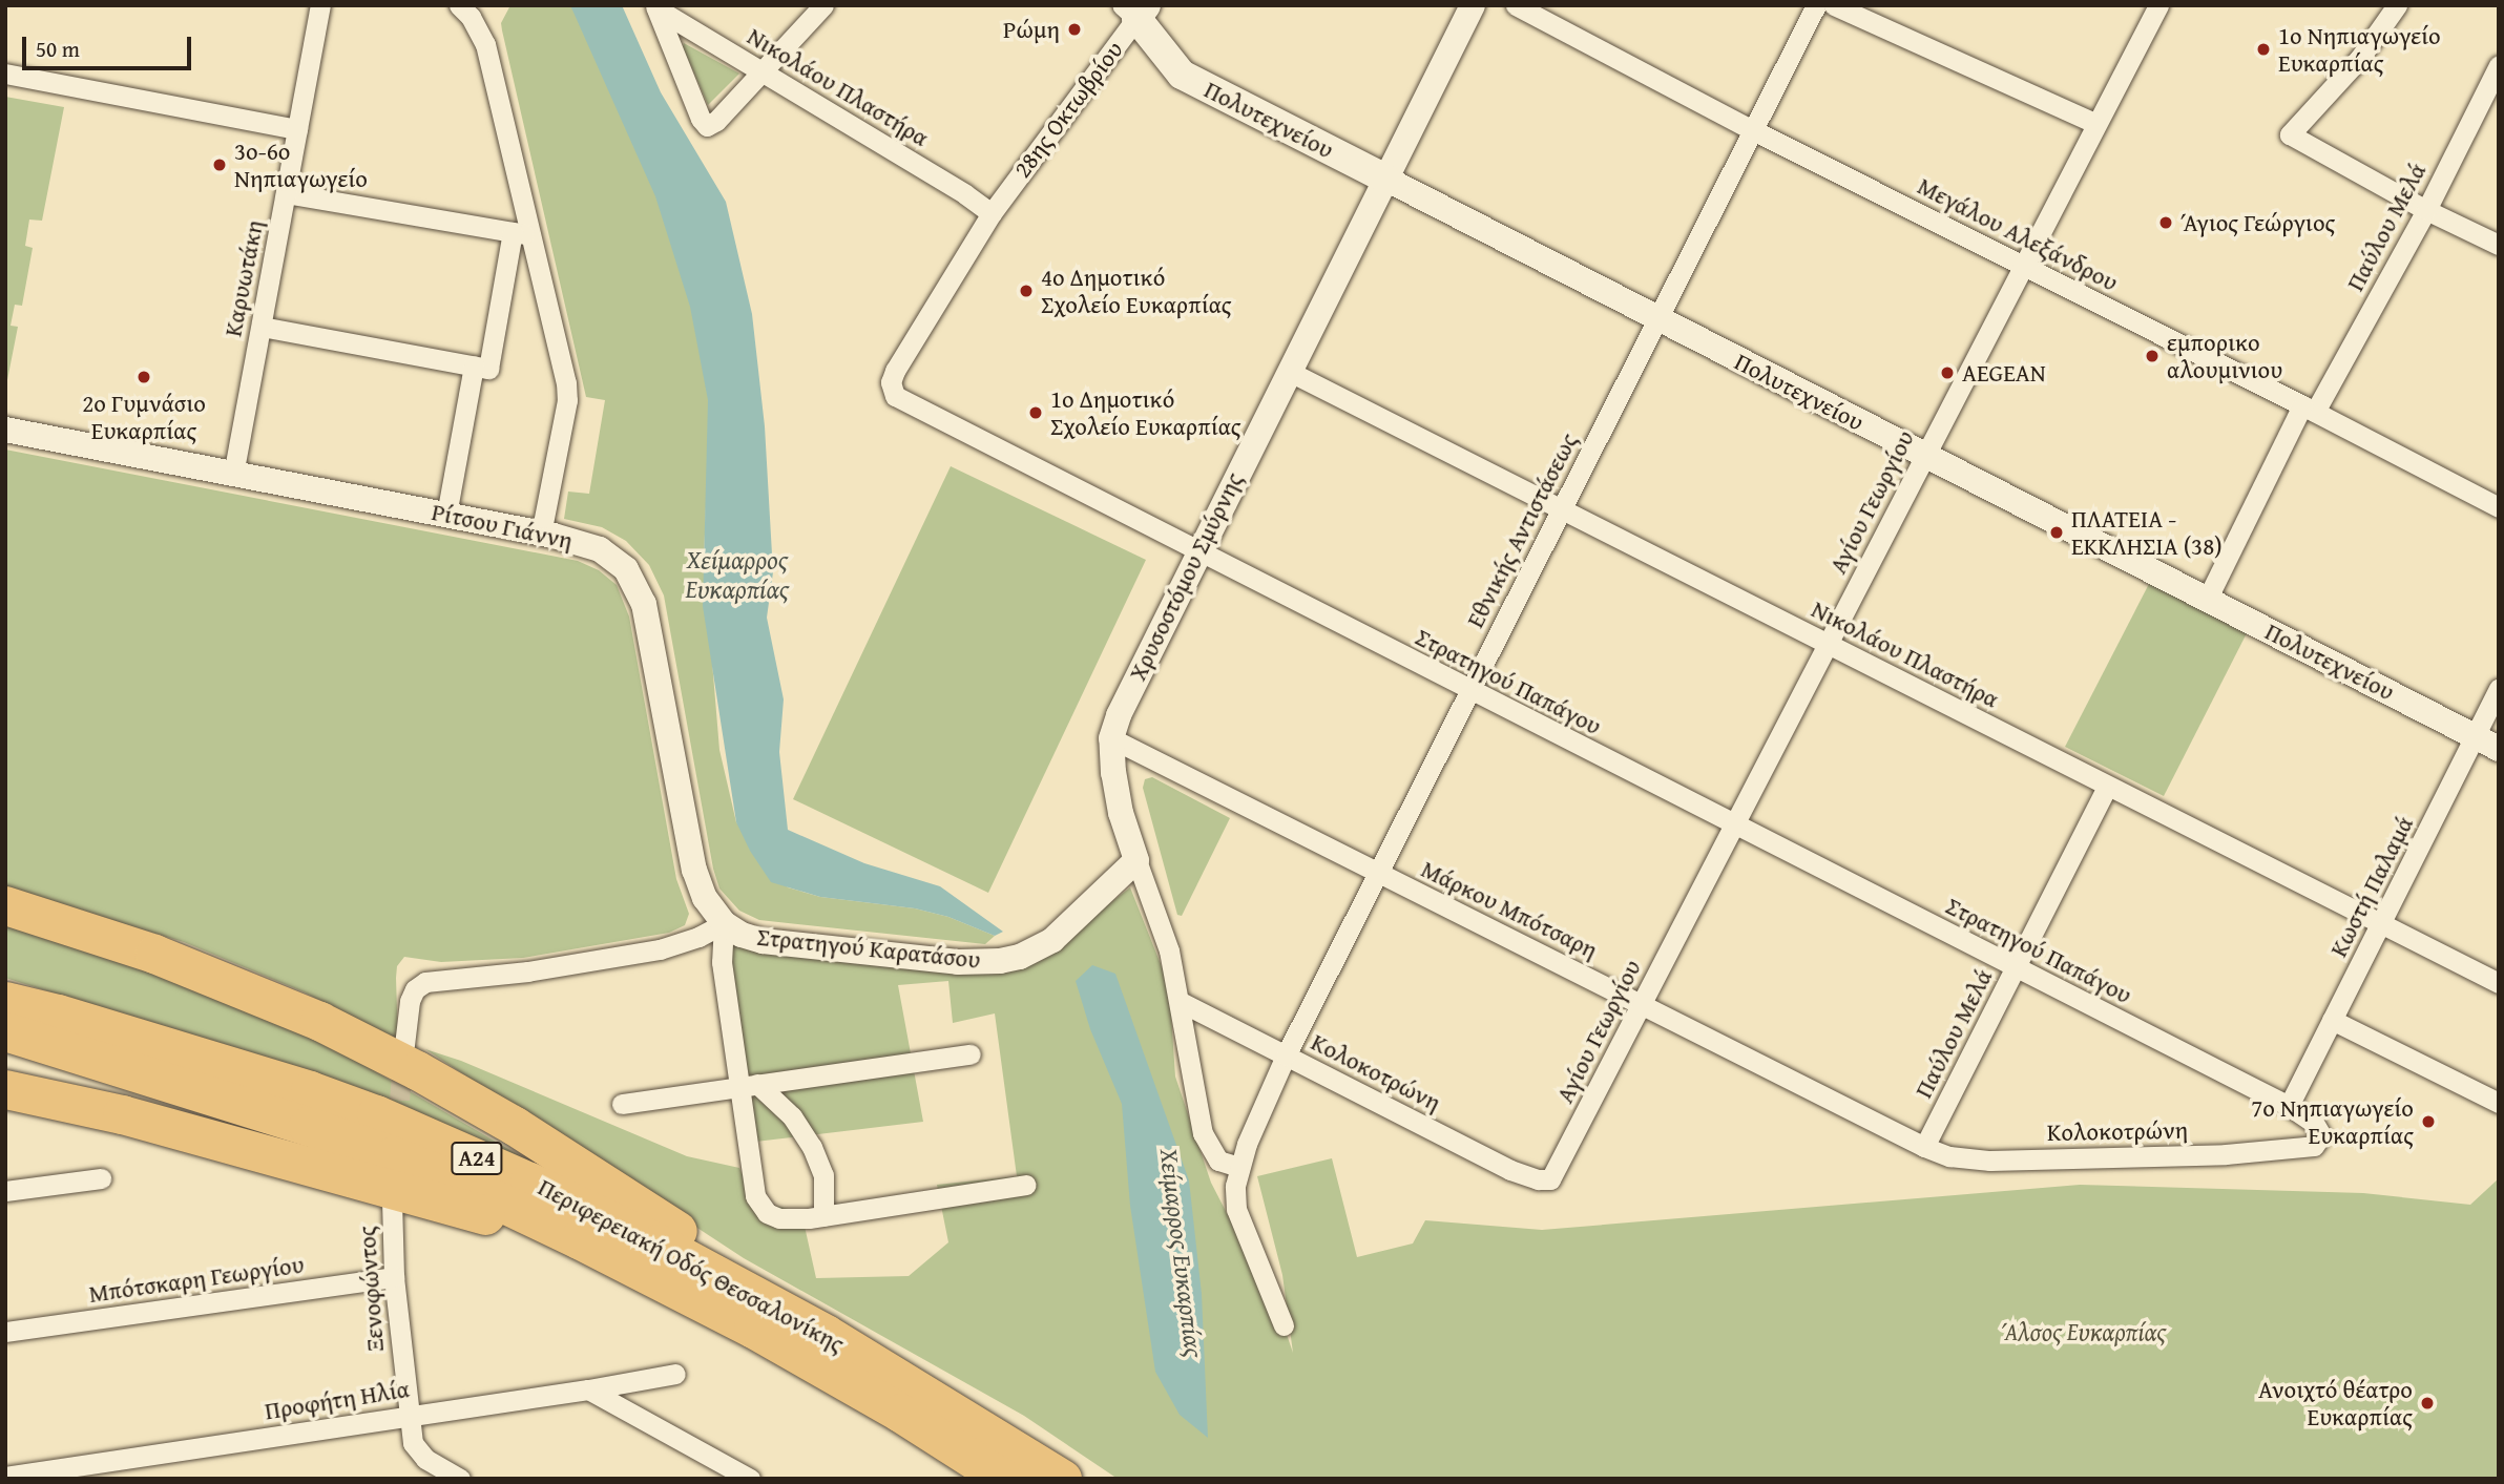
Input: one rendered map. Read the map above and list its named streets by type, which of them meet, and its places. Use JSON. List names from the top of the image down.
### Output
{
  "streets": {
    "highway": ["Α24", "Περιφερειακή Οδός Θεσσαλονίκης"],
    "main road": ["Πολυτεχνείου"],
    "street": [
      "Νικολάου Πλαστήρα",
      "28ης Οκτωβρίου",
      "Παύλου Μελά",
      "Μεγάλου Αλεξάνδρου",
      "Καρυωτάκη",
      "Αγίου Γεωργίου",
      "Ρίτσου Γιάννη",
      "Εθνικής Αντιστάσεως",
      "Χρυσοστόμου Σμύρνης",
      "Στρατηγού Παπάγου",
      "Κωστή Παλαμά",
      "Μάρκου Μπότσαρη",
      "Στρατηγού Καρατάσου",
      "Κολοκοτρώνη",
      "Μπότσκαρη Γεωργίου",
      "Ξενοφώντος",
      "Προφήτη Ηλία"
    ]
  },
  "crossings": [
    ["Νικολάου Πλαστήρα", "28ης Οκτωβρίου"],
    ["Νικολάου Πλαστήρα", "Παύλου Μελά"],
    ["Νικολάου Πλαστήρα", "Αγίου Γεωργίου"],
    ["Νικολάου Πλαστήρα", "Εθνικής Αντιστάσεως"],
    ["Νικολάου Πλαστήρα", "Χρυσοστόμου Σμύρνης"],
    ["Νικολάου Πλαστήρα", "Στρατηγού Παπάγου"],
    ["Νικολάου Πλαστήρα", "Κωστή Παλαμά"],
    ["28ης Οκτωβρίου", "Πολυτεχνείου"],
    ["28ης Οκτωβρίου", "Στρατηγού Παπάγου"],
    ["Πολυτεχνείου", "Παύλου Μελά"],
    ["Πολυτεχνείου", "Αγίου Γεωργίου"],
    ["Πολυτεχνείου", "Εθνικής Αντιστάσεως"],
    ["Πολυτεχνείου", "Χρυσοστόμου Σμύρνης"],
    ["Πολυτεχνείου", "Κωστή Παλαμά"],
    ["Παύλου Μελά", "Μεγάλου Αλεξάνδρου"],
    ["Παύλου Μελά", "Στρατηγού Παπάγου"],
    ["Παύλου Μελά", "Μάρκου Μπότσαρη"],
    ["Παύλου Μελά", "Κολοκοτρώνη"],
    ["Μεγάλου Αλεξάνδρου", "Αγίου Γεωργίου"],
    ["Μεγάλου Αλεξάνδρου", "Εθνικής Αντιστάσεως"],
    ["Καρυωτάκη", "Ρίτσου Γιάννη"],
    ["Αγίου Γεωργίου", "Στρατηγού Παπάγου"],
    ["Αγίου Γεωργίου", "Μάρκου Μπότσαρη"],
    ["Αγίου Γεωργίου", "Κολοκοτρώνη"],
    ["Ρίτσου Γιάννη", "Στρατηγού Καρατάσου"],
    ["Εθνικής Αντιστάσεως", "Χρυσοστόμου Σμύρνης"],
    ["Εθνικής Αντιστάσεως", "Στρατηγού Παπάγου"],
    ["Εθνικής Αντιστάσεως", "Μάρκου Μπότσαρη"],
    ["Εθνικής Αντιστάσεως", "Κολοκοτρώνη"],
    ["Χρυσοστόμου Σμύρνης", "Στρατηγού Παπάγου"],
    ["Χρυσοστόμου Σμύρνης", "Μάρκου Μπότσαρη"],
    ["Χρυσοστόμου Σμύρνης", "Στρατηγού Καρατάσου"],
    ["Χρυσοστόμου Σμύρνης", "Κολοκοτρώνη"],
    ["Στρατηγού Παπάγου", "Κωστή Παλαμά"],
    ["Στρατηγού Παπάγου", "Κολοκοτρώνη"],
    ["Μάρκου Μπότσαρη", "Κολοκοτρώνη"],
    ["Μπότσκαρη Γεωργίου", "Ξενοφώντος"],
    ["Ξενοφώντος", "Προφήτη Ηλία"]
  ],
  "water": ["Χείμαρρος Ευκαρπίας"],
  "parks": ["Άλσος Ευκαρπίας"],
  "places": [
    "Ρώμη",
    "1ο Νηπιαγωγείο Ευκαρπίας",
    "3ο-6ο Νηπιαγωγείο",
    "Άγιος Γεώργιος",
    "4ο Δημοτικό Σχολείο Ευκαρπίας",
    "εμπορικο αλουμινιου",
    "AEGEAN",
    "2ο Γυμνάσιο Ευκαρπίας",
    "1ο Δημοτικό Σχολείο Ευκαρπίας",
    "ΠΛΑΤΕΙΑ - ΕΚΚΛΗΣΙΑ (38)",
    "7ο Νηπιαγωγείο Ευκαρπίας",
    "Ανοιχτό θέατρο Ευκαρπίας"
  ],
  "scale_bar": "50 m"
}
